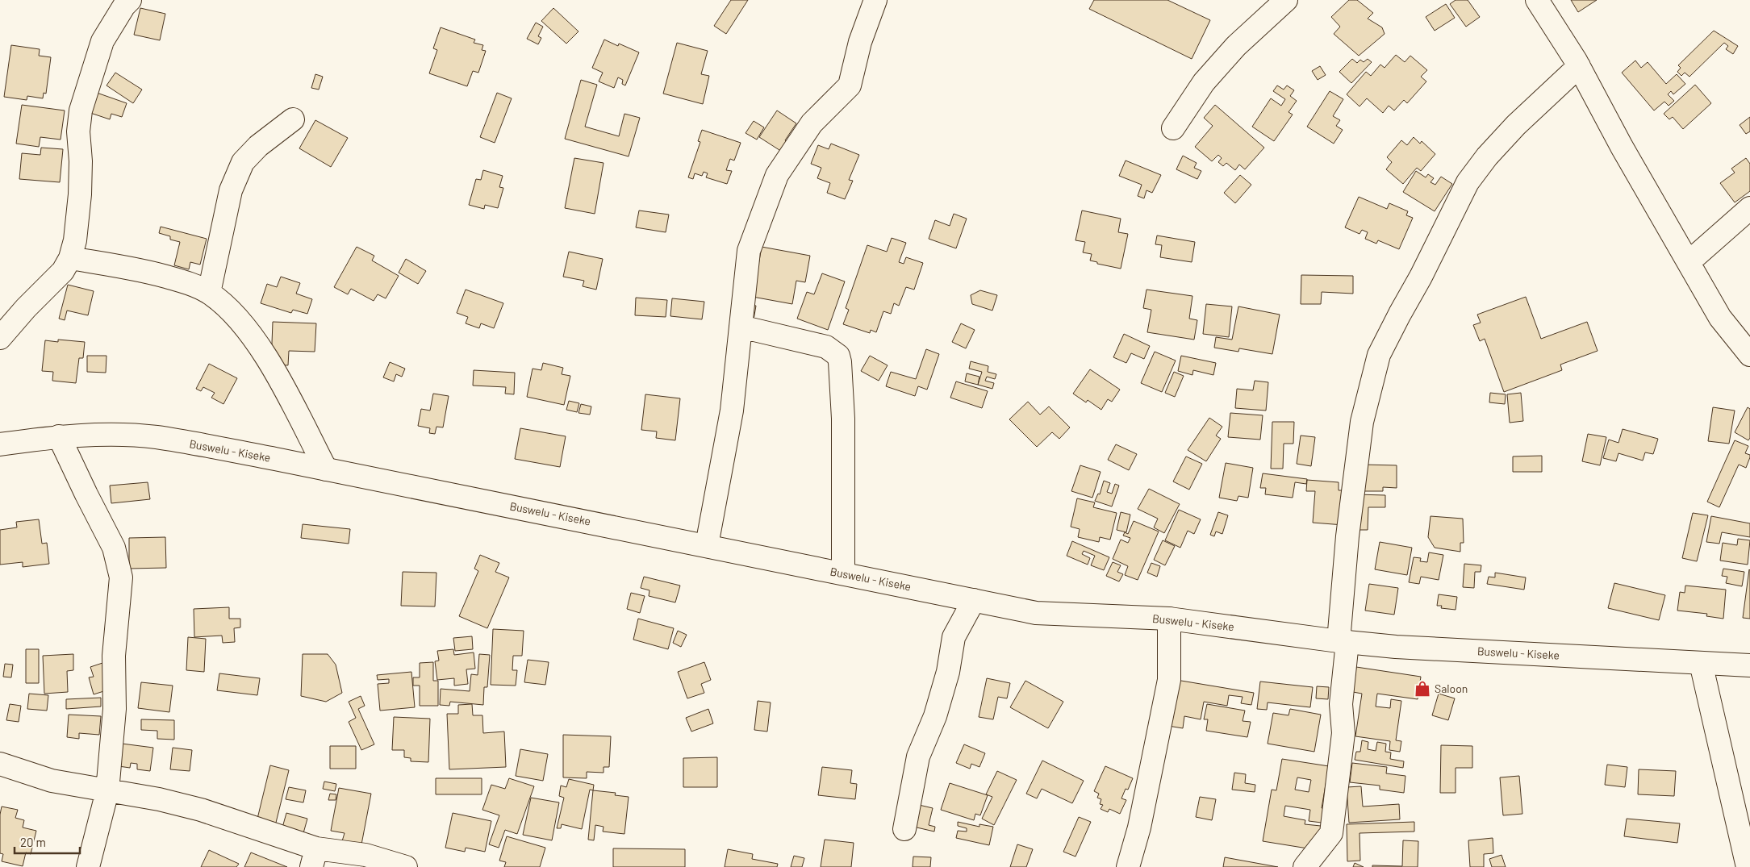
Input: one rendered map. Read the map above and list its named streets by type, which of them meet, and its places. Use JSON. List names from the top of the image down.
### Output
{
  "streets": {
    "street": ["Buswelu - Kiseke"]
  },
  "places": {
    "shop": ["Saloon"]
  },
  "scale_bar": "20 m"
}
